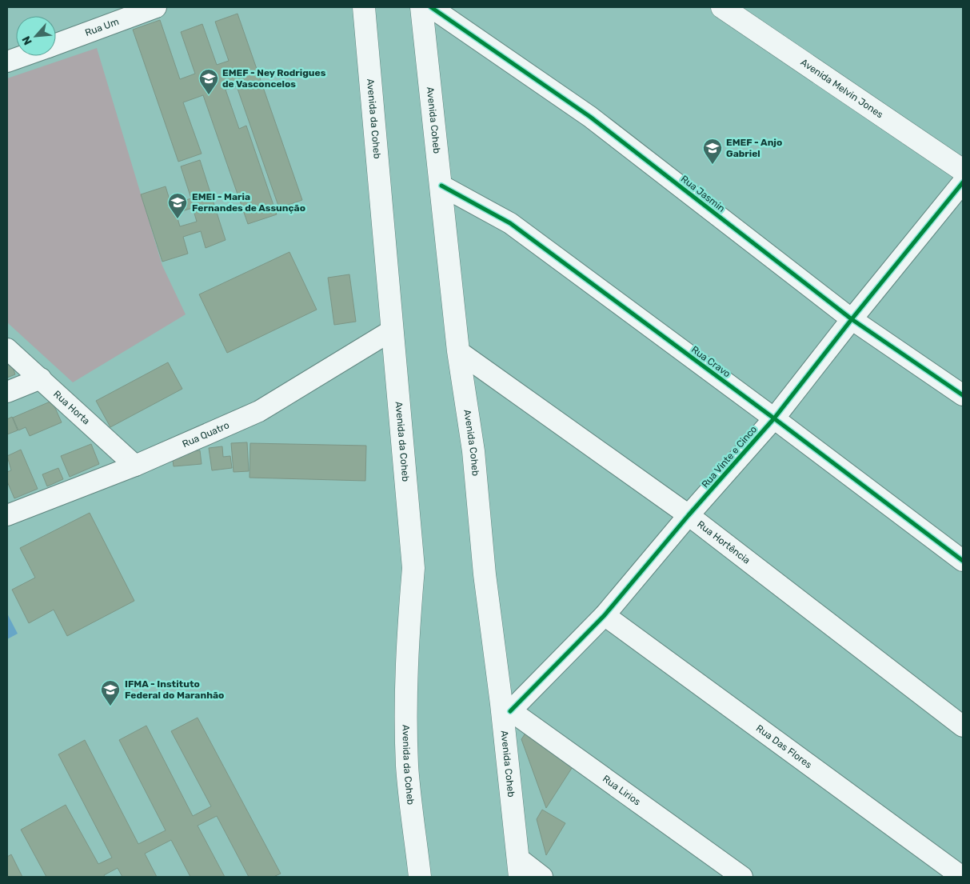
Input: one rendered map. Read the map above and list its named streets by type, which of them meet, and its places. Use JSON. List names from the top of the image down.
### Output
{
  "streets": {
    "main road": ["Avenida Melvin Jones", "Avenida da Coheb", "Avenida Coheb"],
    "street": [
      "Rua Um",
      "Rua Jasmin",
      "Rua Cravo",
      "Rua Horta",
      "Rua Quatro",
      "Rua Vinte e Cinco",
      "Rua Hortência",
      "Rua Das Flores",
      "Rua Lirios"
    ]
  },
  "crossings": [
    ["Avenida da Coheb", "Rua Quatro"],
    ["Avenida Coheb", "Rua Cravo"],
    ["Avenida Coheb", "Rua Vinte e Cinco"],
    ["Avenida Coheb", "Rua Hortência"],
    ["Avenida Coheb", "Rua Lirios"],
    ["Rua Jasmin", "Rua Vinte e Cinco"],
    ["Rua Cravo", "Rua Vinte e Cinco"],
    ["Rua Horta", "Rua Quatro"],
    ["Rua Vinte e Cinco", "Rua Hortência"],
    ["Rua Vinte e Cinco", "Rua Das Flores"],
    ["Rua Vinte e Cinco", "Rua Lirios"]
  ],
  "places": {
    "school or university": [
      "EMEF - Ney Rodrigues de Vasconcelos",
      "EMEF - Anjo Gabriel",
      "EMEI - Maria Fernandes de Assunção",
      "IFMA - Instituto Federal do Maranhão"
    ]
  },
  "north": "bottom left"
}
